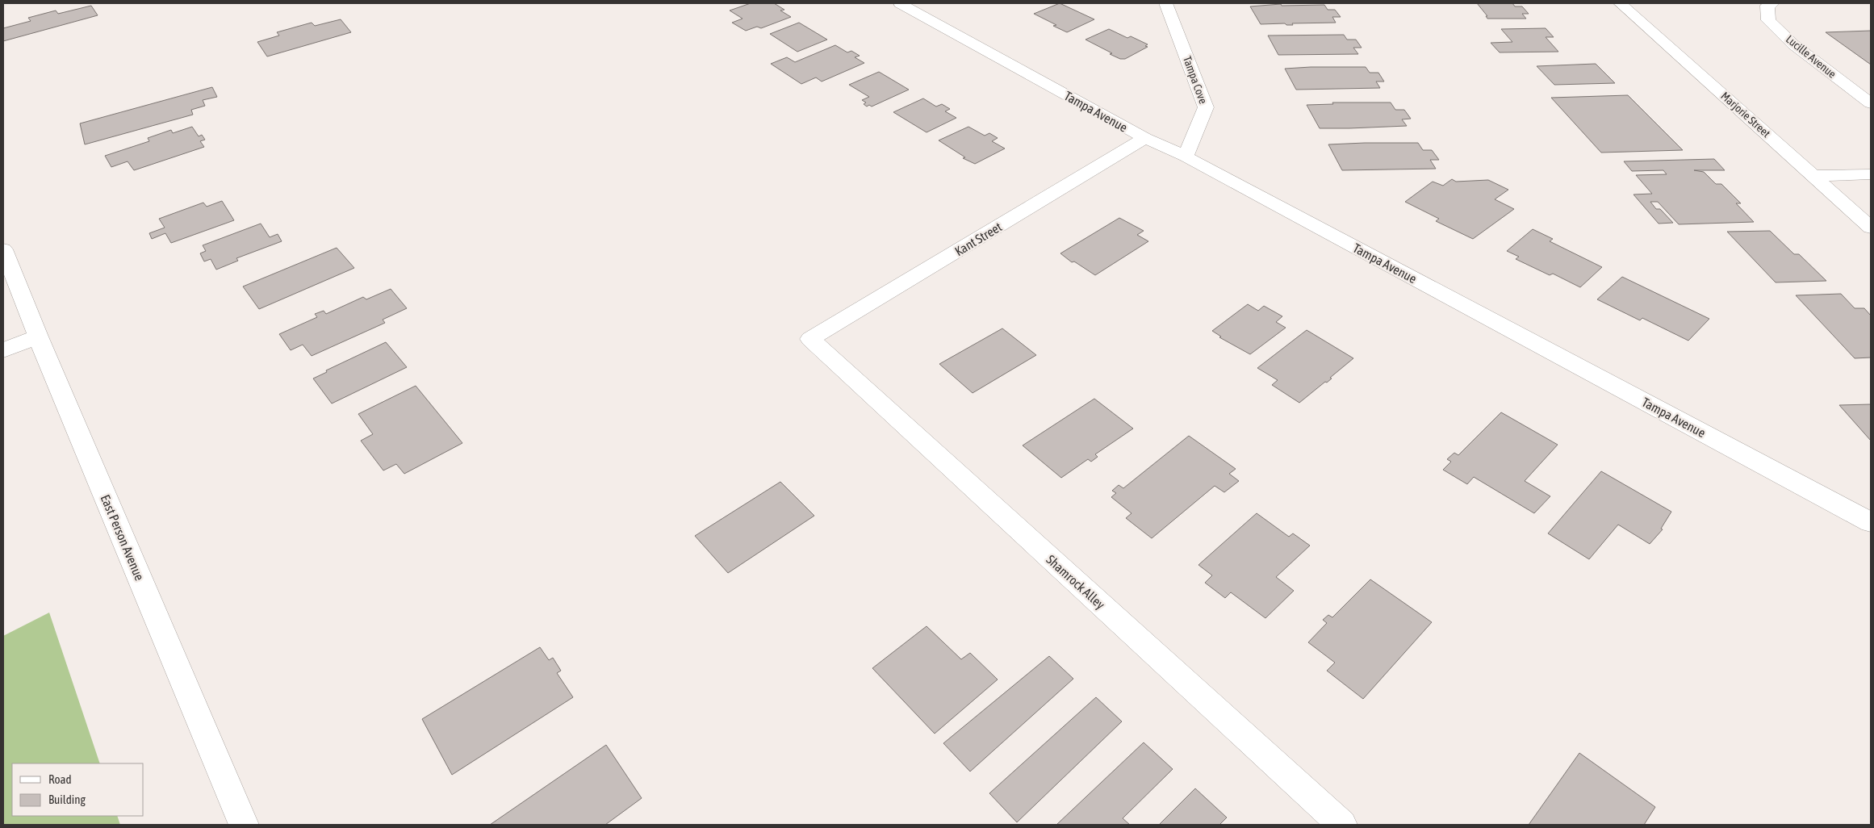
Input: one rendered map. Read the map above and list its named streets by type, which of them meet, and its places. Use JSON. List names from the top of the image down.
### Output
{
  "streets": {
    "street": [
      "Lucille Avenue",
      "Tampa Cove",
      "Tampa Avenue",
      "Marjorie Street",
      "Kant Street",
      "East Person Avenue",
      "Shamrock Alley"
    ]
  },
  "crossings": [
    ["Tampa Cove", "Tampa Avenue"],
    ["Tampa Avenue", "Kant Street"],
    ["Kant Street", "Shamrock Alley"]
  ],
  "legend": ["Road", "Building"]
}
